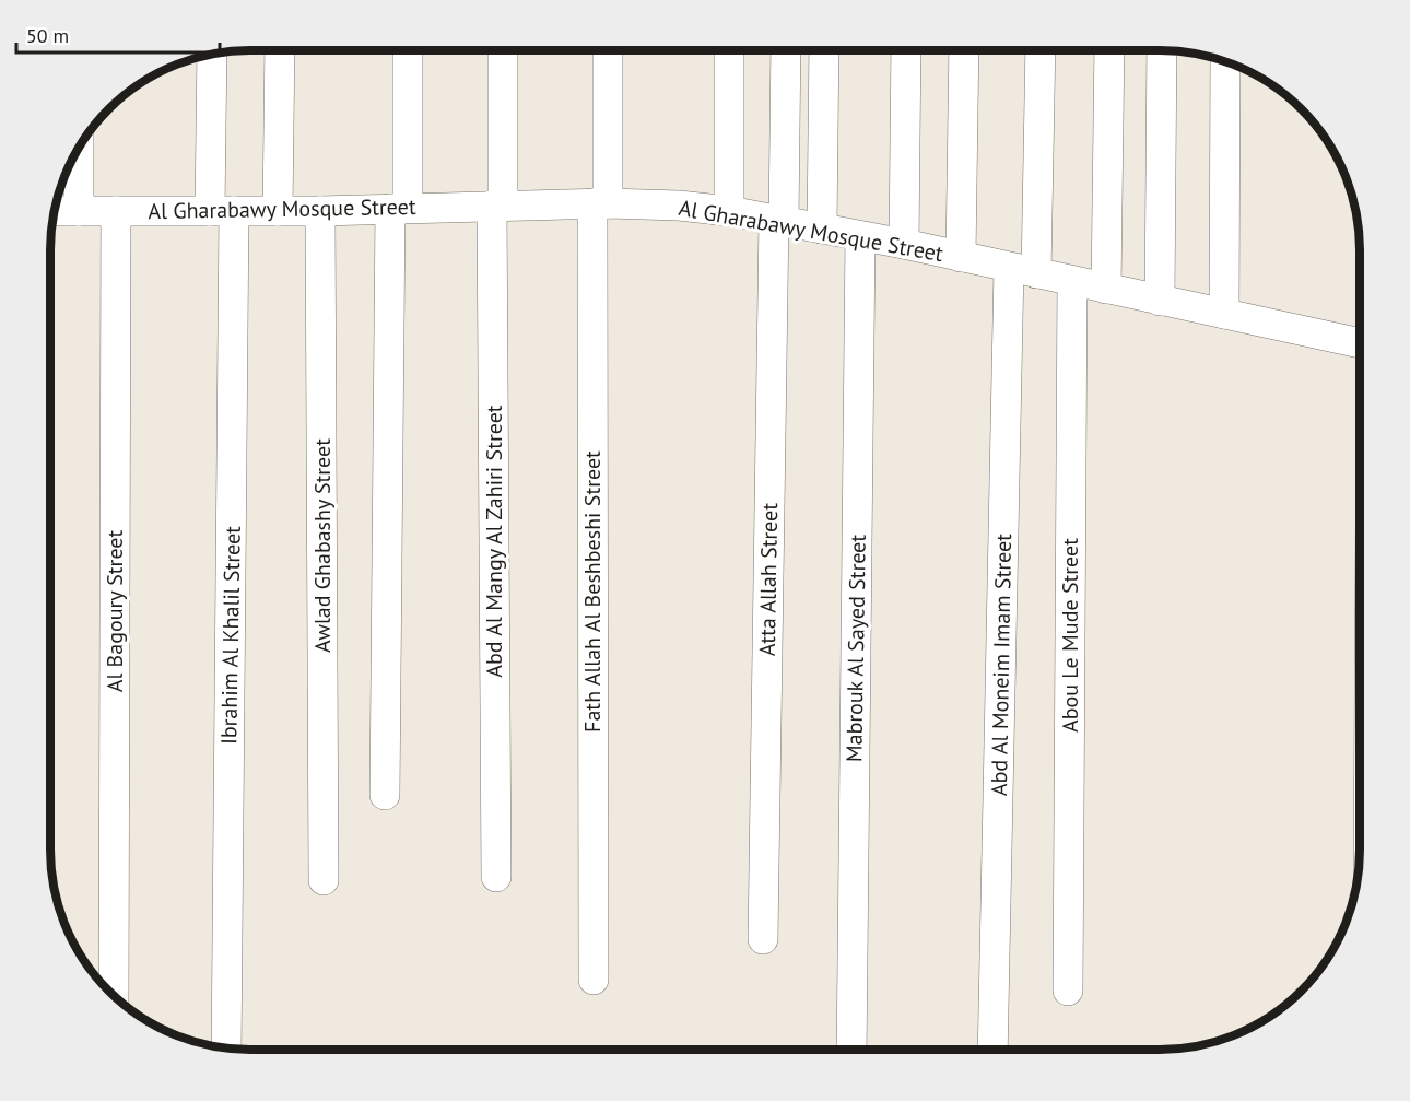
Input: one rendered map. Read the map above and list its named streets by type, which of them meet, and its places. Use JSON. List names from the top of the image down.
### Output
{
  "streets": {
    "street": [
      "Al Gharabawy Mosque Street",
      "Abd Al Mangy Al Zahiri Street",
      "Awlad Ghabashy Street",
      "Atta Allah Street",
      "Fath Allah Al Beshbeshi Street",
      "Al Bagoury Street",
      "Ibrahim Al Khalil Street",
      "Abou Le Mude Street",
      "Mabrouk Al Sayed Street",
      "Abd Al Moneim Imam Street"
    ]
  },
  "crossings": [
    ["Al Gharabawy Mosque Street", "Abd Al Mangy Al Zahiri Street"],
    ["Al Gharabawy Mosque Street", "Awlad Ghabashy Street"],
    ["Al Gharabawy Mosque Street", "Atta Allah Street"],
    ["Al Gharabawy Mosque Street", "Fath Allah Al Beshbeshi Street"],
    ["Al Gharabawy Mosque Street", "Al Bagoury Street"],
    ["Al Gharabawy Mosque Street", "Ibrahim Al Khalil Street"],
    ["Al Gharabawy Mosque Street", "Abou Le Mude Street"],
    ["Al Gharabawy Mosque Street", "Mabrouk Al Sayed Street"],
    ["Al Gharabawy Mosque Street", "Abd Al Moneim Imam Street"]
  ],
  "scale_bar": "50 m"
}
